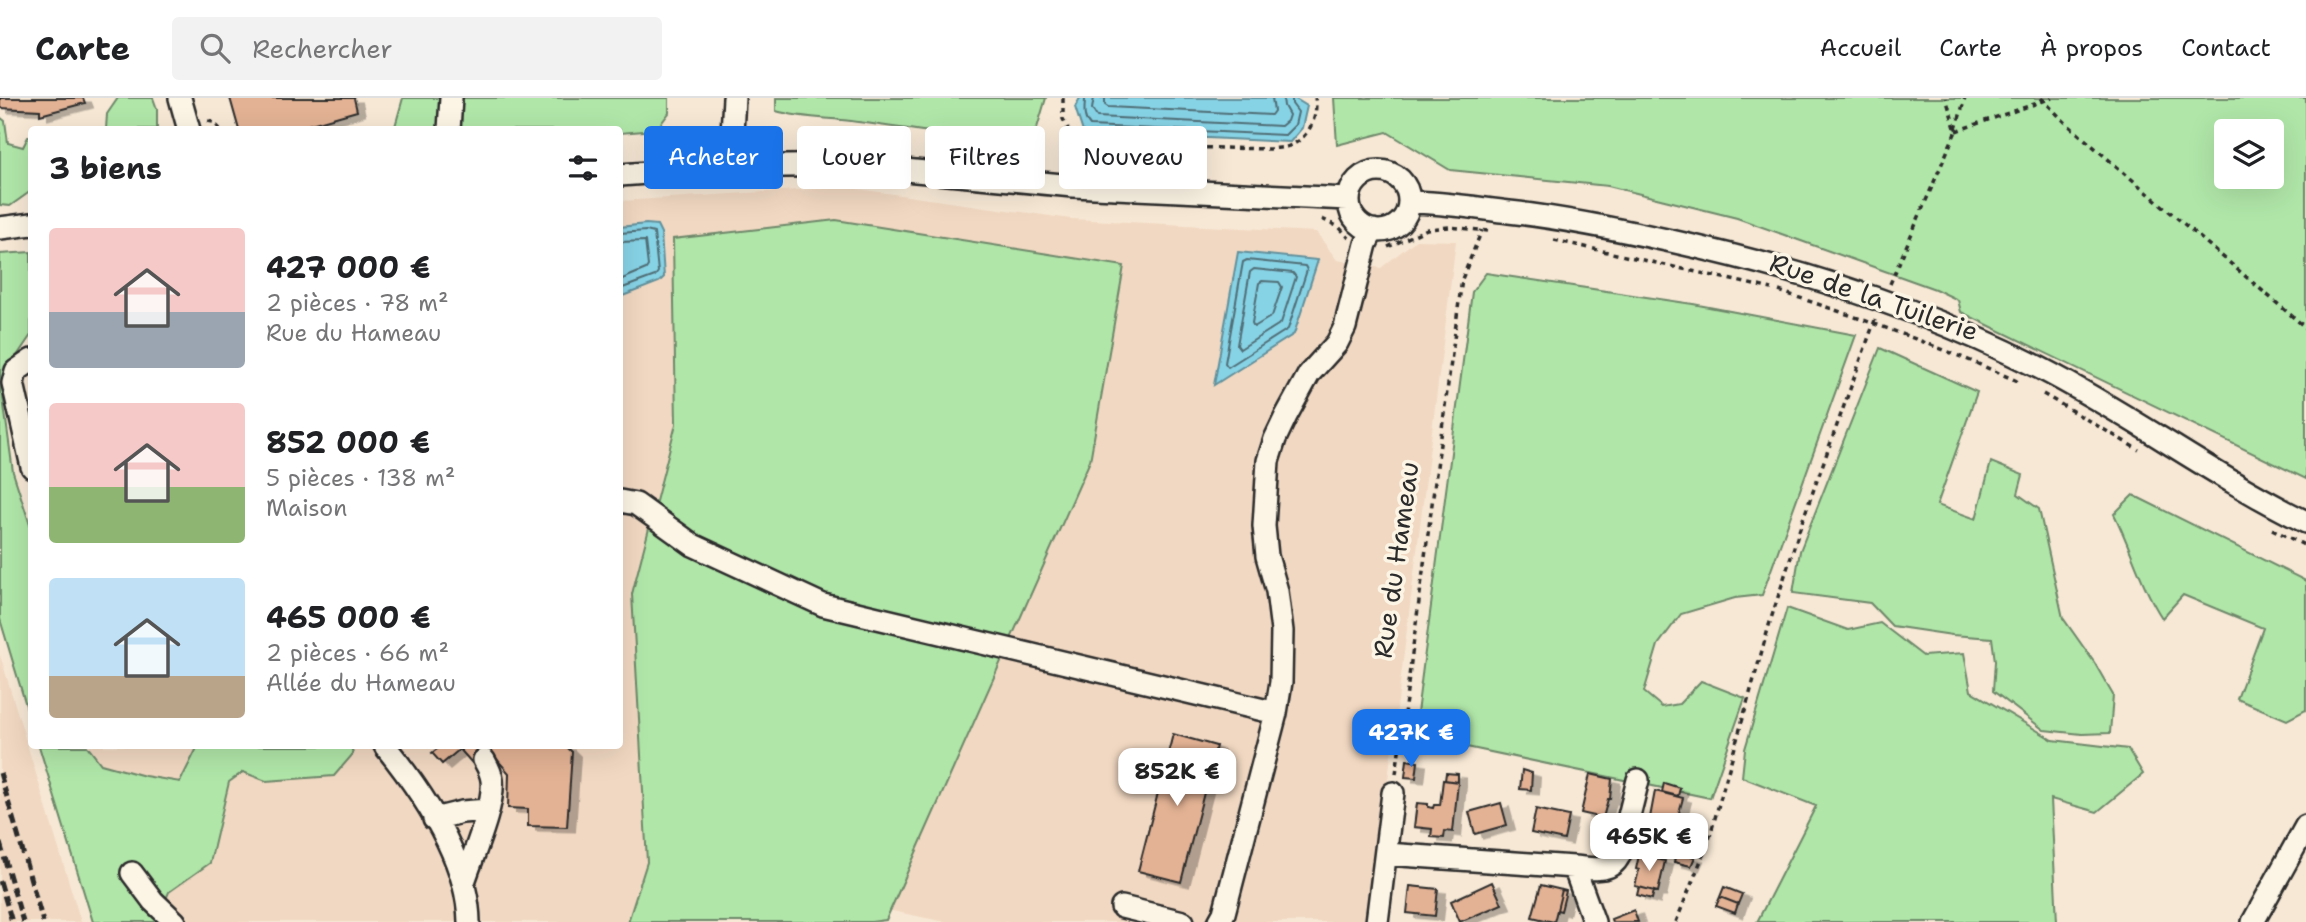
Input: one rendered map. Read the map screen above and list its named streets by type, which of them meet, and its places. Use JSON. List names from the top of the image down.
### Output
{
  "streets": {
    "street": ["Rue de la Tuilerie"],
    "path": ["Rue du Hameau"]
  },
  "crossings": [
    ["Rue de la Tuilerie", "Rue du Hameau"]
  ],
  "page": {
    "header": "Carte",
    "search": "Rechercher",
    "nav": [
      "Accueil",
      "Carte",
      "À propos",
      "Contact"
    ],
    "chip": [
      "Acheter",
      "Louer",
      "Filtres",
      "Nouveau"
    ],
    "heading": "3 biens",
    "list": [
      {
        "name": "427 000 €",
        "note": "2 pièces · 78 m² · Rue du Hameau"
      },
      {
        "name": "852 000 €",
        "note": "5 pièces · 138 m² · Maison"
      },
      {
        "name": "465 000 €",
        "note": "2 pièces · 66 m² · Allée du Hameau"
      }
    ],
    "price": ["427K €", "852K €", "465K €"]
  }
}
